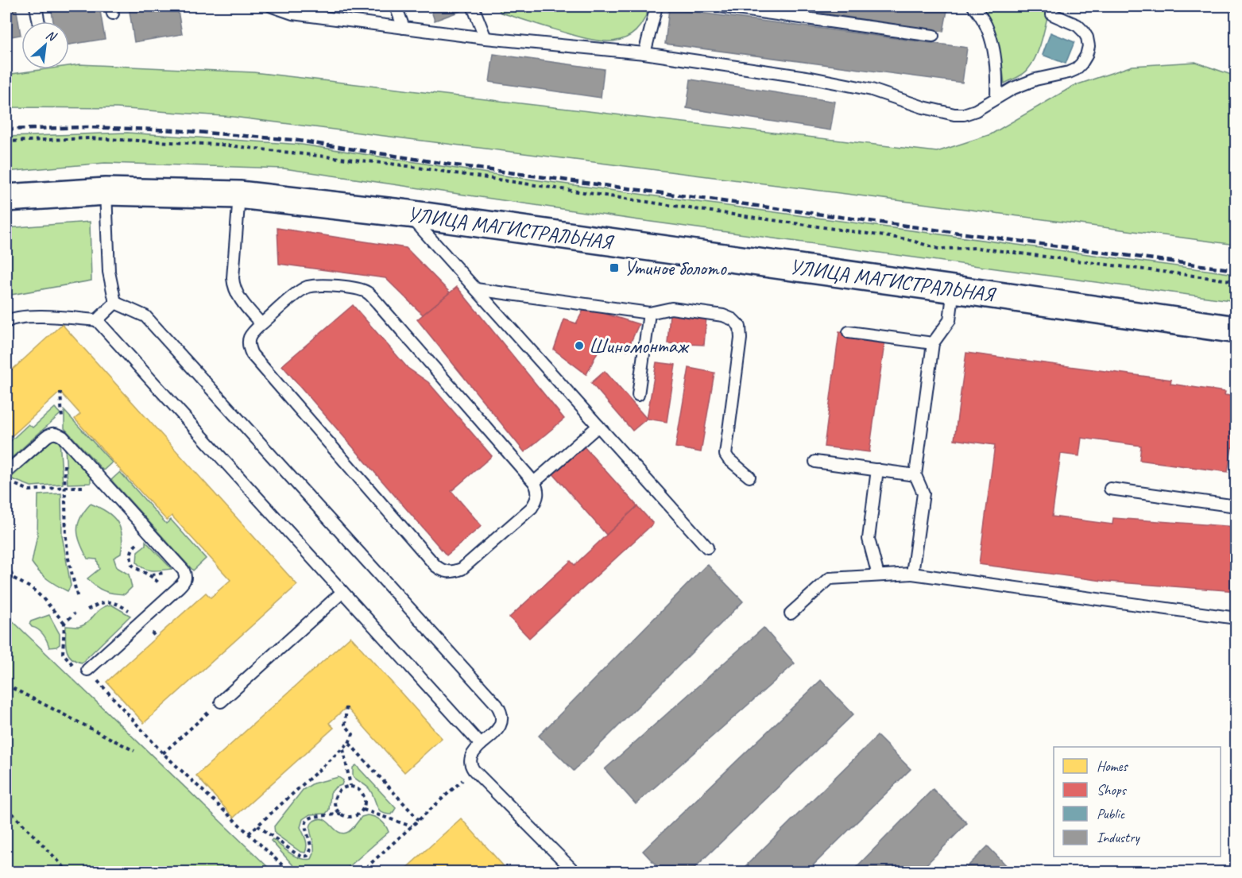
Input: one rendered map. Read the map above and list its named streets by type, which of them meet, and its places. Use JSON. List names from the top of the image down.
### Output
{
  "streets": {
    "main road": ["УЛИЦА МАГИСТРАЛЬНАЯ"]
  },
  "places": {
    "transit": ["Утиное болото"],
    "other": ["Шиномонтаж"]
  },
  "legend": [
    "Homes",
    "Shops",
    "Public",
    "Industry"
  ],
  "north": "top right"
}
